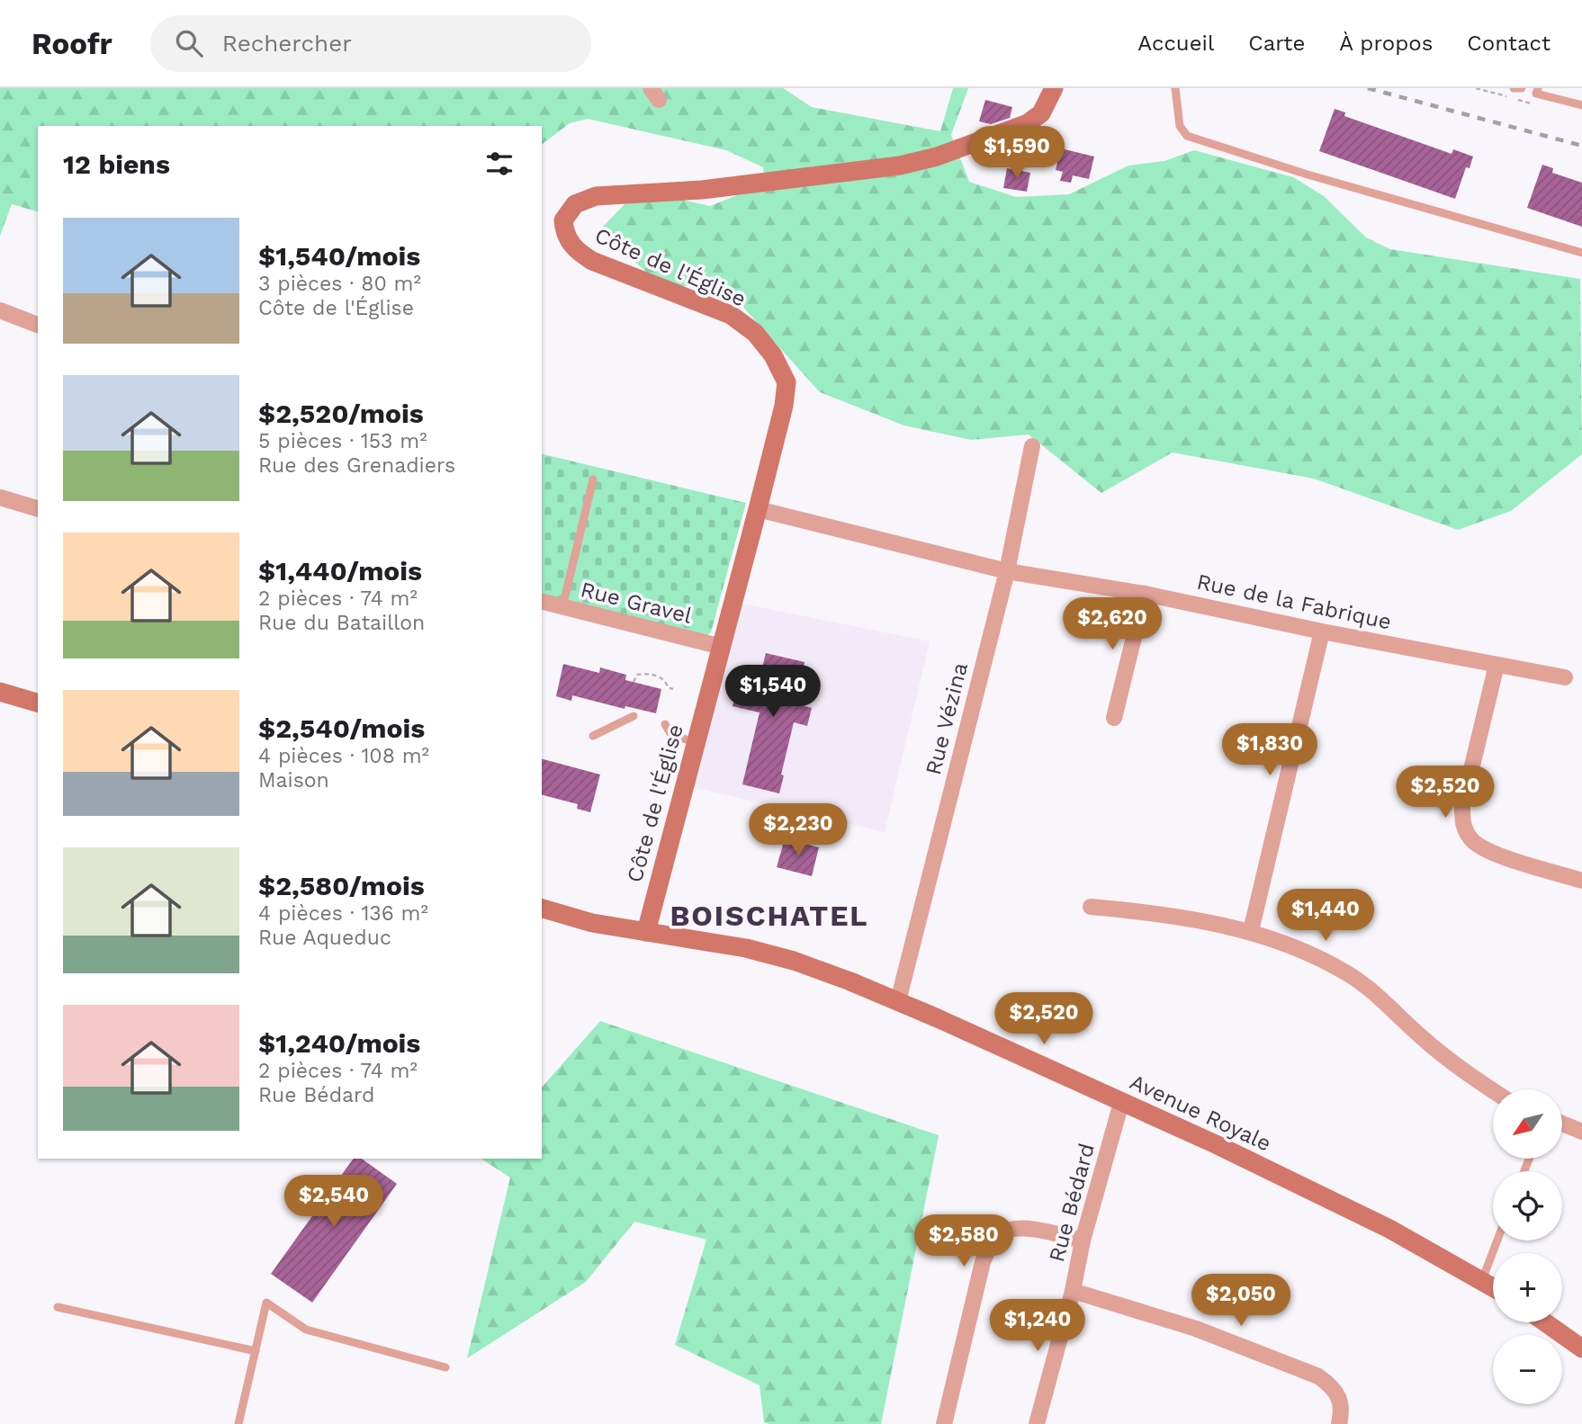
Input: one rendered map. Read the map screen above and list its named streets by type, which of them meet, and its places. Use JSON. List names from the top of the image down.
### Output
{
  "streets": {
    "street": [
      "Côte de l'Église",
      "Rue de la Fabrique",
      "Rue Gravel",
      "Rue Vézina",
      "Avenue Royale",
      "Rue Bédard"
    ]
  },
  "crossings": [
    ["Côte de l'Église", "Rue de la Fabrique"],
    ["Côte de l'Église", "Rue Gravel"],
    ["Côte de l'Église", "Avenue Royale"],
    ["Rue de la Fabrique", "Rue Vézina"],
    ["Rue Vézina", "Avenue Royale"],
    ["Avenue Royale", "Rue Bédard"]
  ],
  "districts": ["BOISCHATEL"],
  "north": "bottom left",
  "page": {
    "header": "Roofr",
    "search": "Rechercher",
    "nav": [
      "Accueil",
      "Carte",
      "À propos",
      "Contact"
    ],
    "price": [
      "$1,590",
      "$2,620",
      "$1,540",
      "$1,830",
      "$2,520",
      "$2,230",
      "$1,440",
      "$2,520",
      "$2,540",
      "$2,580",
      "$2,050",
      "$1,240"
    ],
    "heading": "12 biens",
    "list": [
      {
        "name": "$1,540/mois",
        "note": "3 pièces · 80 m² · Côte de l'Église"
      },
      {
        "name": "$2,520/mois",
        "note": "5 pièces · 153 m² · Rue des Grenadiers"
      },
      {
        "name": "$1,440/mois",
        "note": "2 pièces · 74 m² · Rue du Bataillon"
      },
      {
        "name": "$2,540/mois",
        "note": "4 pièces · 108 m² · Maison"
      },
      {
        "name": "$2,580/mois",
        "note": "4 pièces · 136 m² · Rue Aqueduc"
      },
      {
        "name": "$1,240/mois",
        "note": "2 pièces · 74 m² · Rue Bédard"
      }
    ],
    "map_buttons": ["+", "−"]
  }
}
